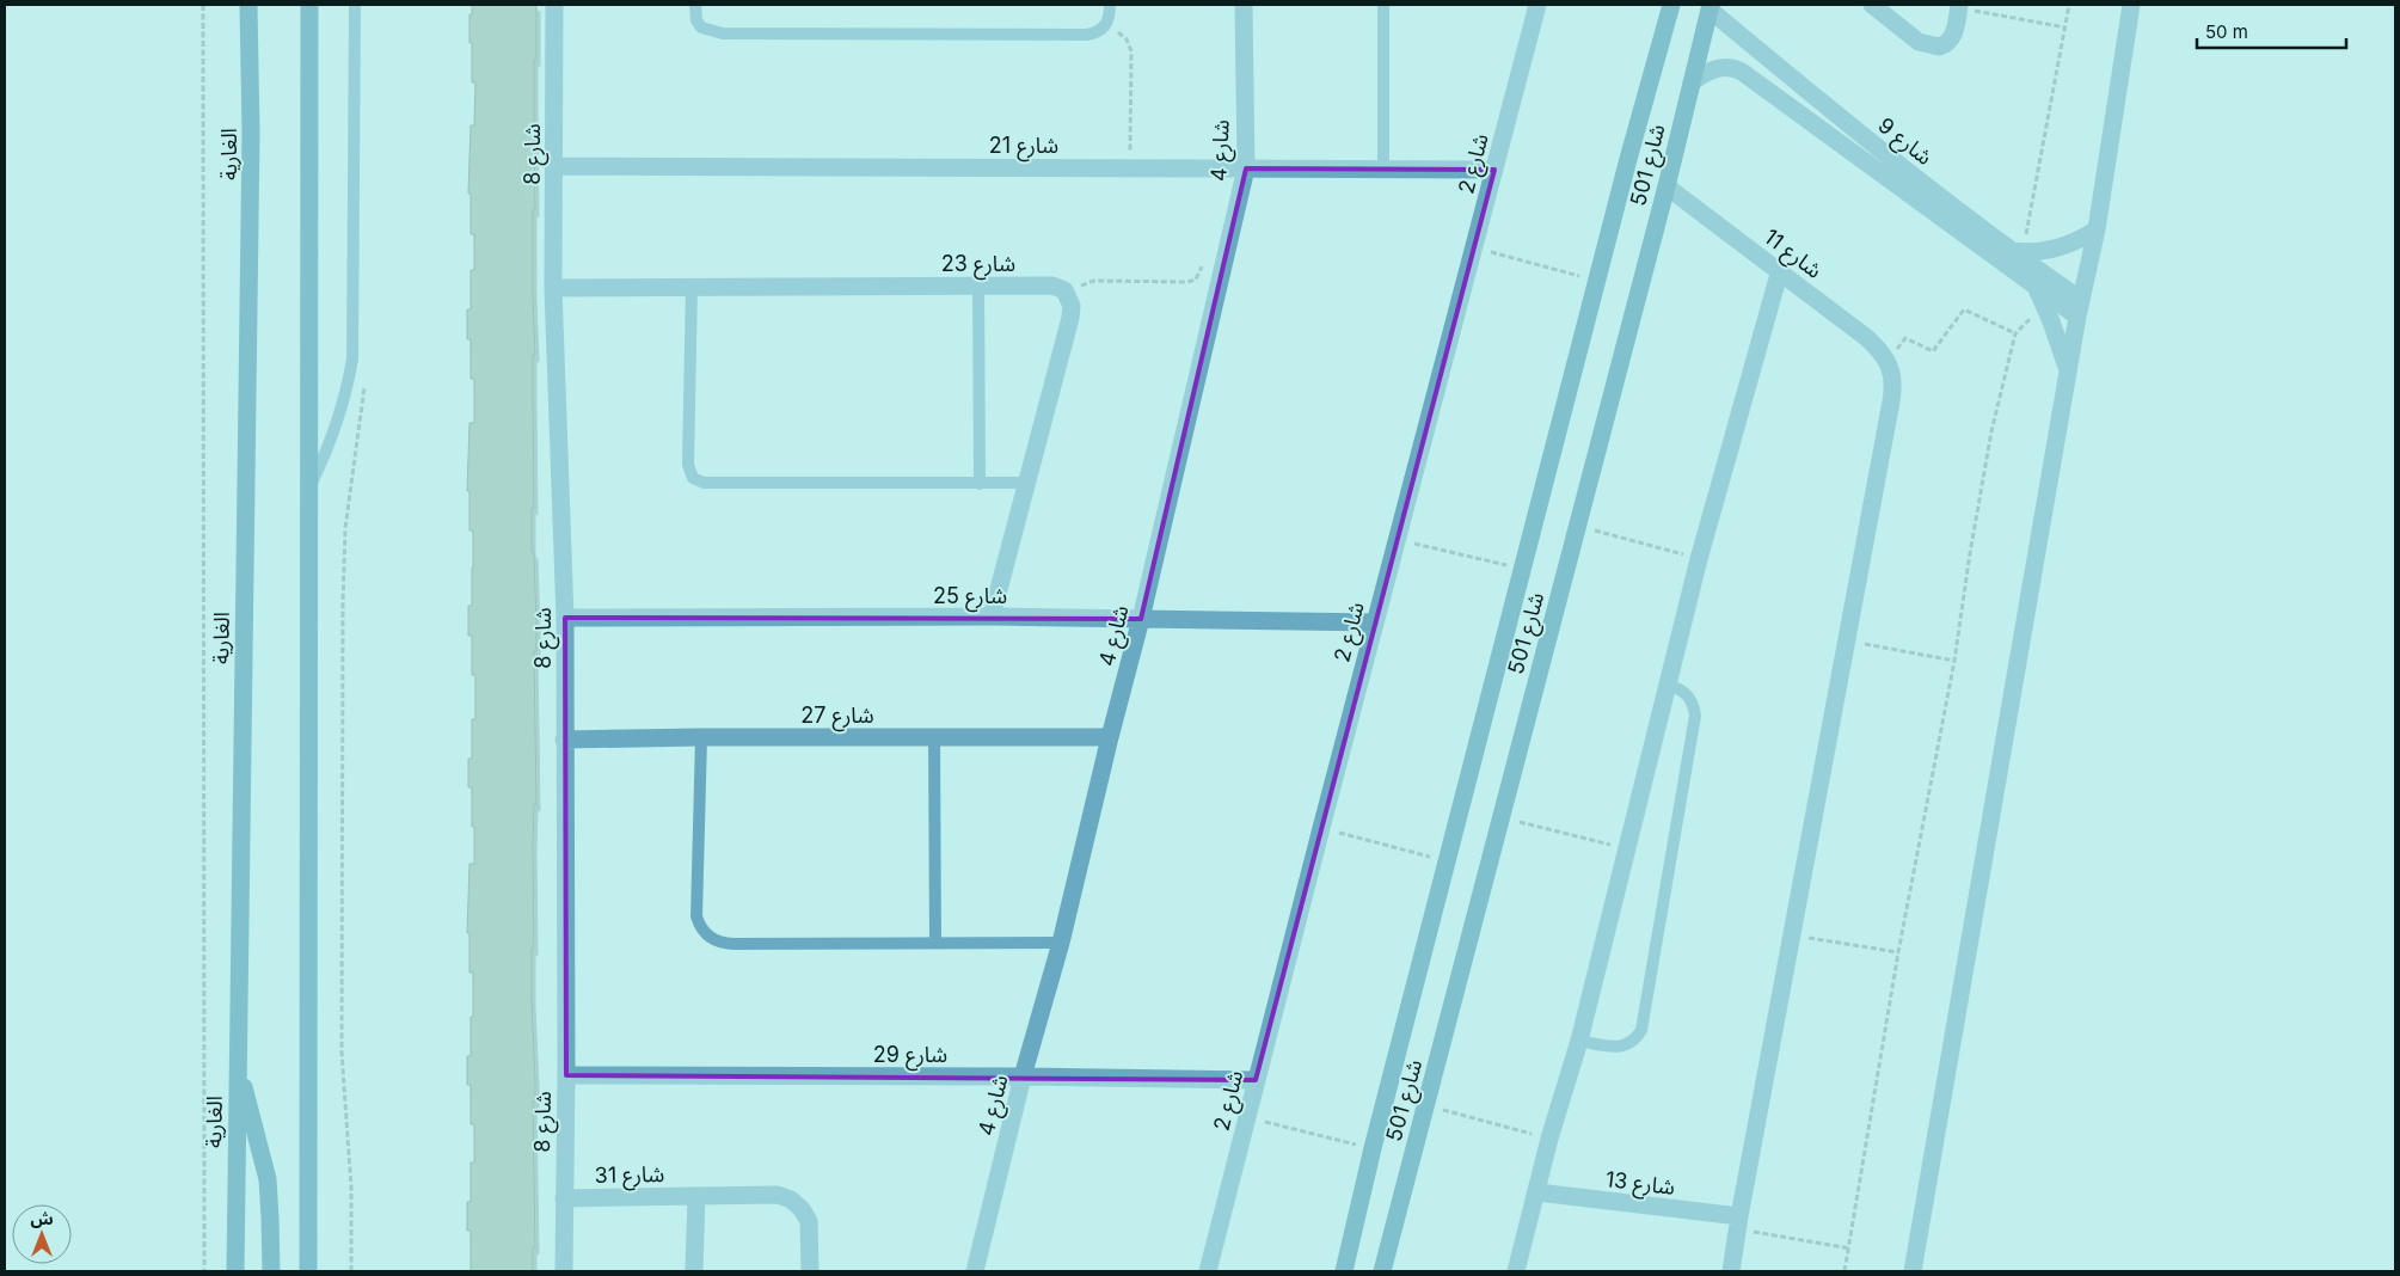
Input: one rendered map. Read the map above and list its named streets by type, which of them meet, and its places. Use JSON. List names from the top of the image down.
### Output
{
  "streets": {
    "main road": ["الغارية", "شارع 501"],
    "street": [
      "شارع 9",
      "شارع 21",
      "شارع 4",
      "شارع 8",
      "شارع 2",
      "شارع 11",
      "شارع 23",
      "شارع 25",
      "شارع 27",
      "شارع 29",
      "شارع 31",
      "شارع 13"
    ]
  },
  "crossings": [
    ["شارع 9", "شارع 501"],
    ["شارع 21", "شارع 4"],
    ["شارع 21", "شارع 8"],
    ["شارع 21", "شارع 2"],
    ["شارع 4", "شارع 25"],
    ["شارع 4", "شارع 27"],
    ["شارع 4", "شارع 29"],
    ["شارع 8", "شارع 23"],
    ["شارع 8", "شارع 25"],
    ["شارع 8", "شارع 27"],
    ["شارع 8", "شارع 29"],
    ["شارع 8", "شارع 31"],
    ["شارع 2", "شارع 25"],
    ["شارع 2", "شارع 29"],
    ["شارع 501", "شارع 11"]
  ],
  "scale_bar": "50 m",
  "north": "top"
}
